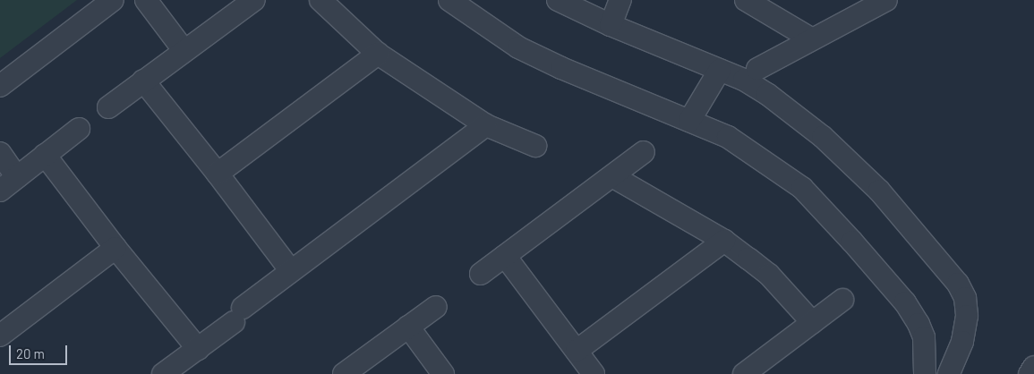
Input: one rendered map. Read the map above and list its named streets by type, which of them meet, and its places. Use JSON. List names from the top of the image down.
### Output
{
  "scale_bar": "20 m"
}
